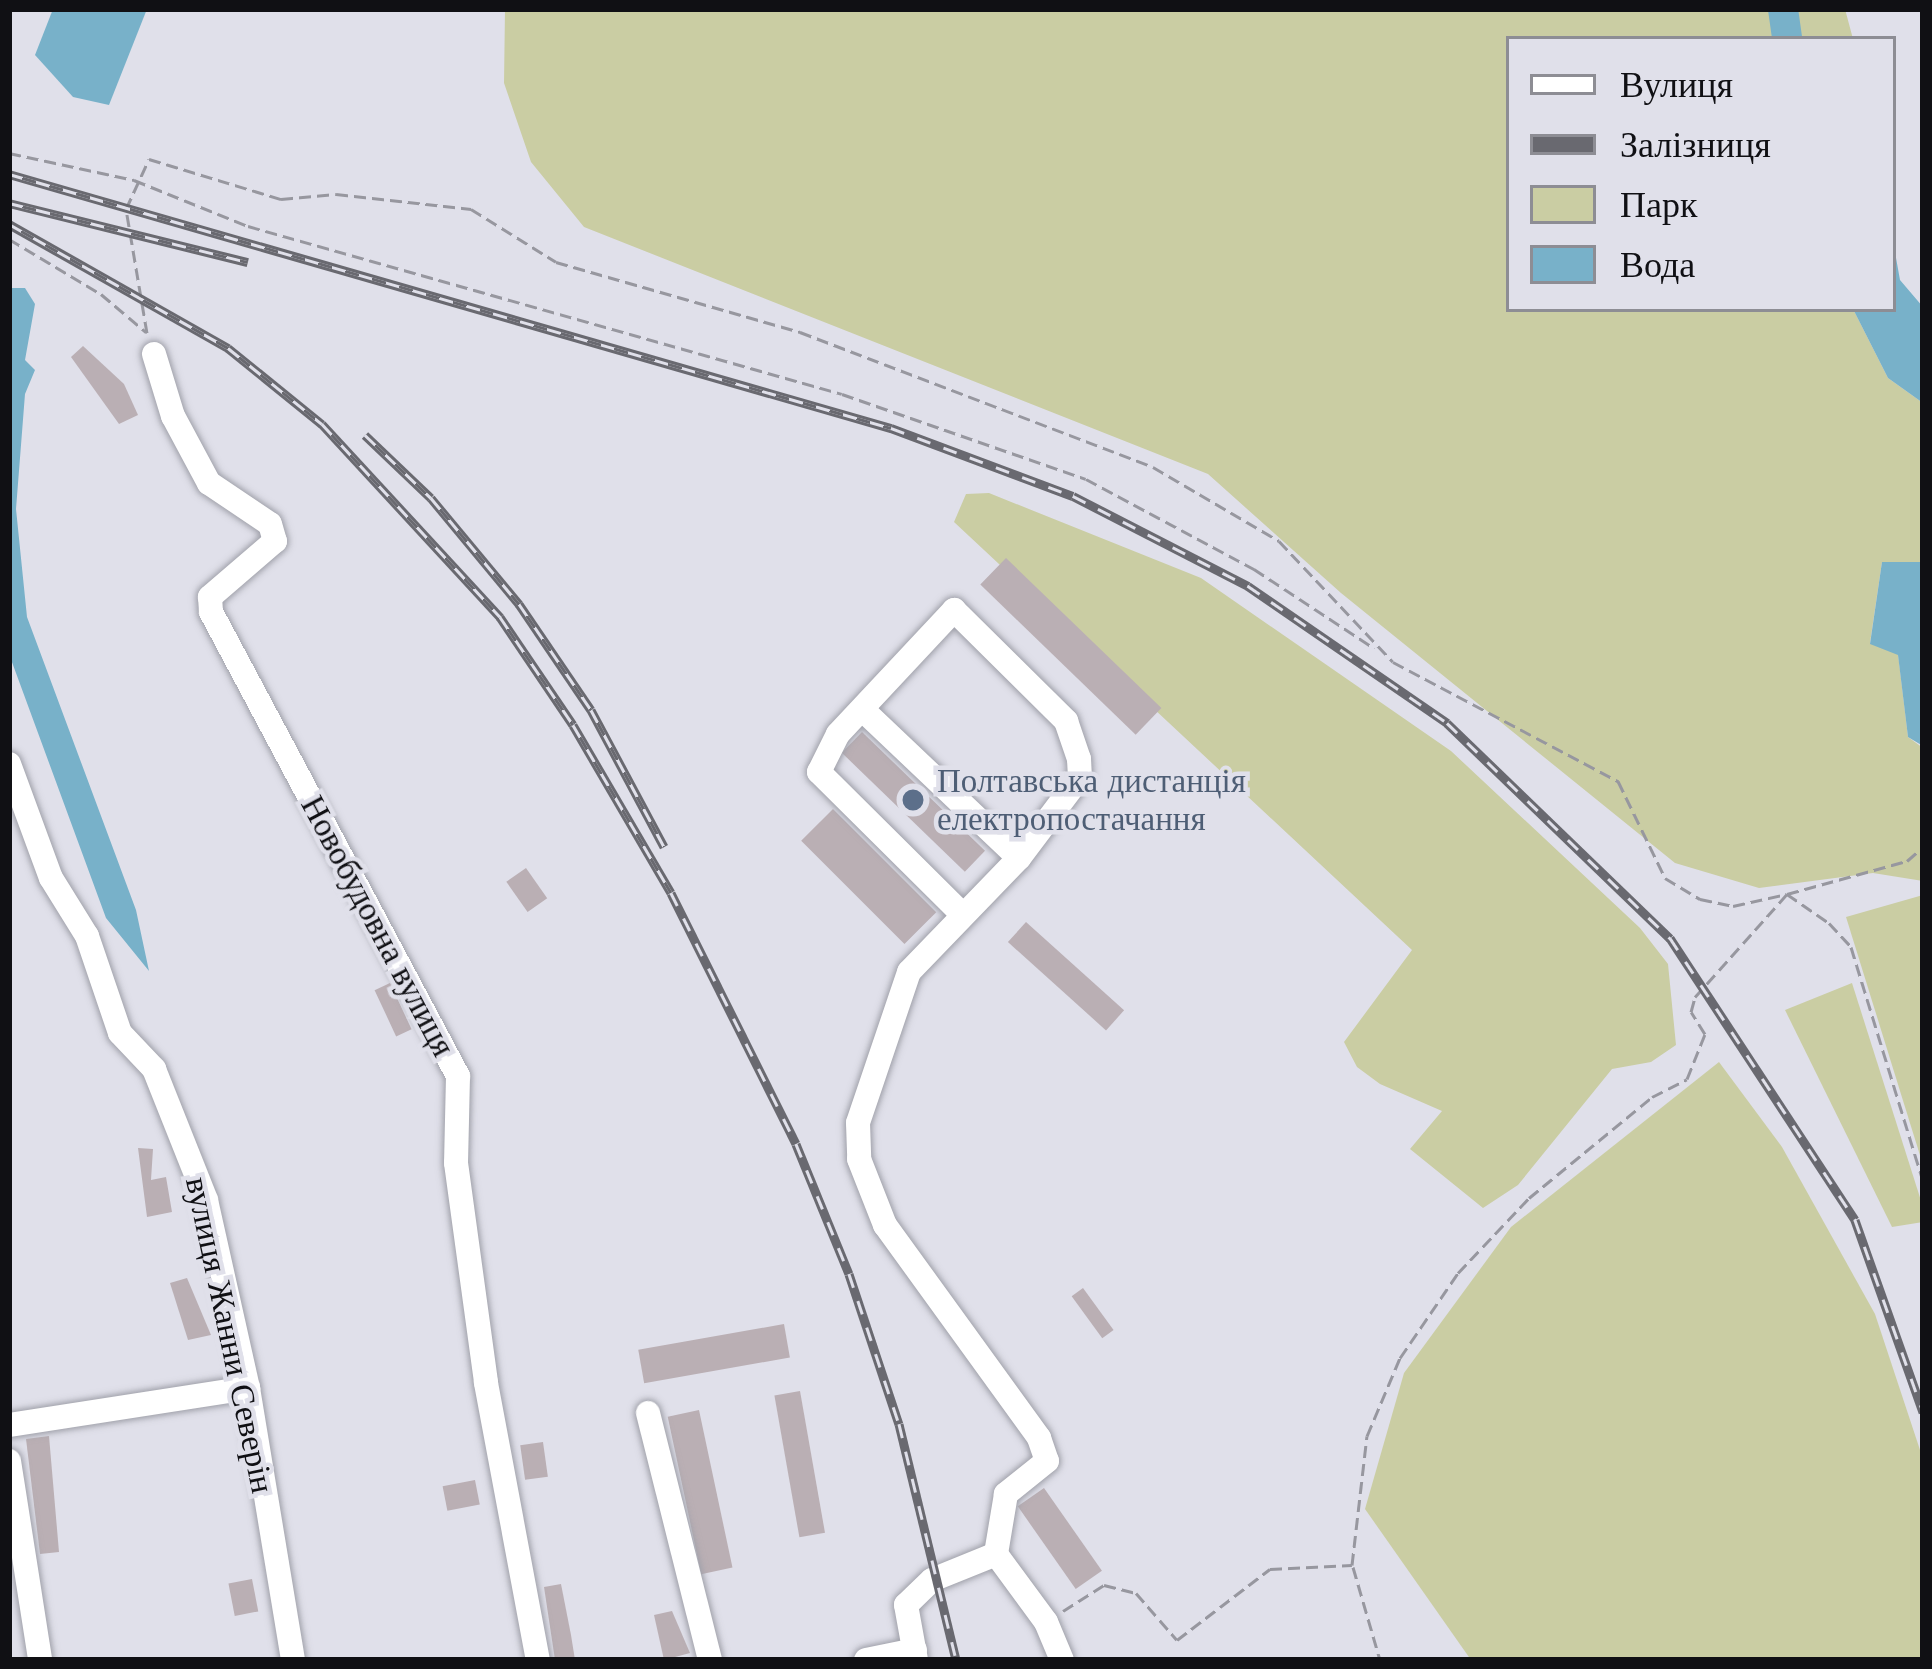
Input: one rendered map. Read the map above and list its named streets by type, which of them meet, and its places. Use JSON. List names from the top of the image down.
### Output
{
  "streets": {
    "street": ["Новобудовна вулиця", "вулиця Жанни Северін"]
  },
  "places": ["Полтавська дистанція електропостачання"],
  "legend": [
    "Вулиця",
    "Залізниця",
    "Парк",
    "Вода"
  ]
}
